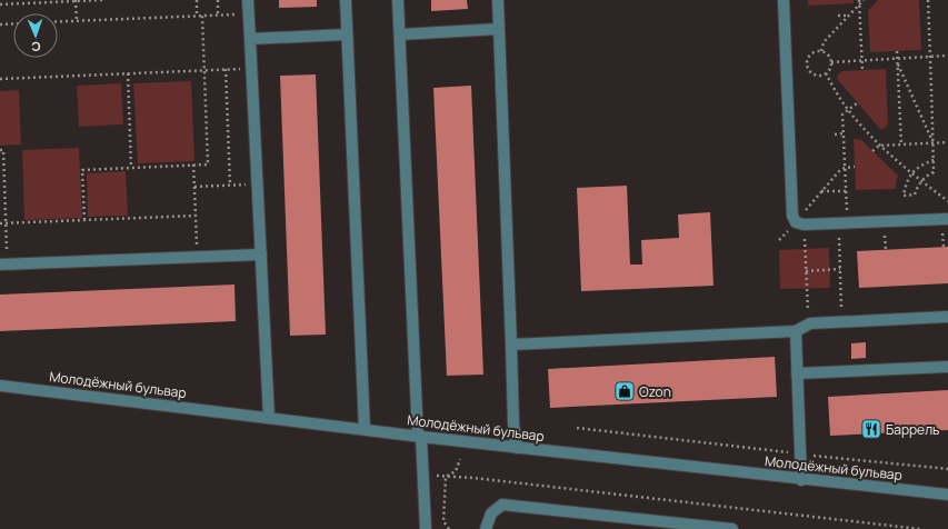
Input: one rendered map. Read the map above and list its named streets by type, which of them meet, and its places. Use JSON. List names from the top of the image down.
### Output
{
  "streets": {
    "street": ["Молодёжный бульвар"]
  },
  "places": {
    "shop": ["Ozon"],
    "restaurant": ["Баррель"]
  },
  "north": "bottom"
}
